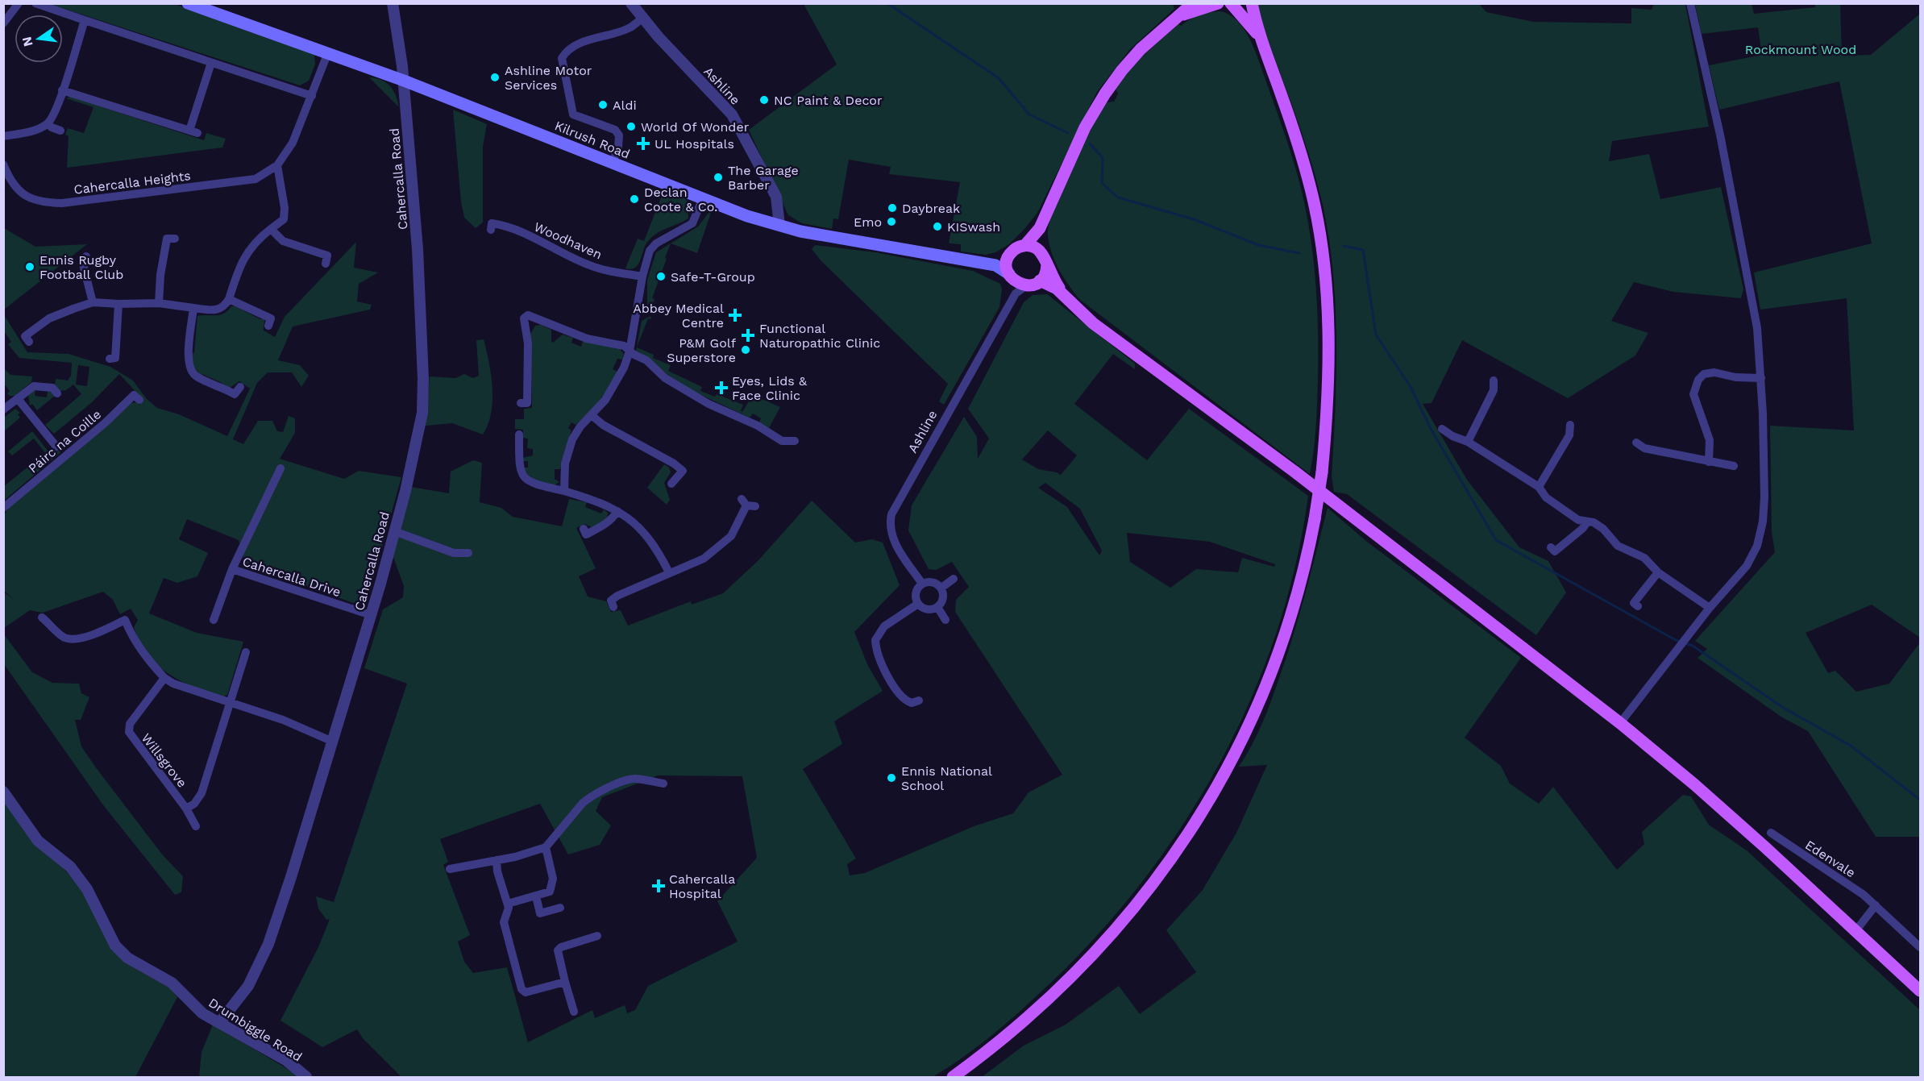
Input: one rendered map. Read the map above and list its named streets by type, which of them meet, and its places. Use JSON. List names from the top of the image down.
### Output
{
  "streets": {
    "main road": ["Kilrush Road"],
    "street": [
      "Ashline",
      "Cahercalla Road",
      "Cahercalla Heights",
      "Woodhaven",
      "Páirc na Coille",
      "Cahercalla Drive",
      "Willsgrove",
      "Edenvale",
      "Drumbiggle Road"
    ]
  },
  "crossings": [
    ["Ashline", "Kilrush Road"],
    ["Kilrush Road", "Cahercalla Road"],
    ["Cahercalla Road", "Cahercalla Drive"],
    ["Cahercalla Road", "Drumbiggle Road"]
  ],
  "parks": ["Rockmount Wood"],
  "places": {
    "other": [
      "Ashline Motor Services",
      "NC Paint & Decor",
      "Aldi",
      "World Of Wonder",
      "The Garage Barber",
      "Declan Coote & Co.",
      "Daybreak",
      "Emo",
      "KISwash",
      "Ennis Rugby Football Club",
      "Safe-T-Group",
      "P&M Golf Superstore",
      "Ennis National School"
    ],
    "health": [
      "UL Hospitals",
      "Abbey Medical Centre",
      "Functional Naturopathic Clinic",
      "Eyes, Lids & Face Clinic",
      "Cahercalla Hospital"
    ]
  },
  "north": "left"
}
